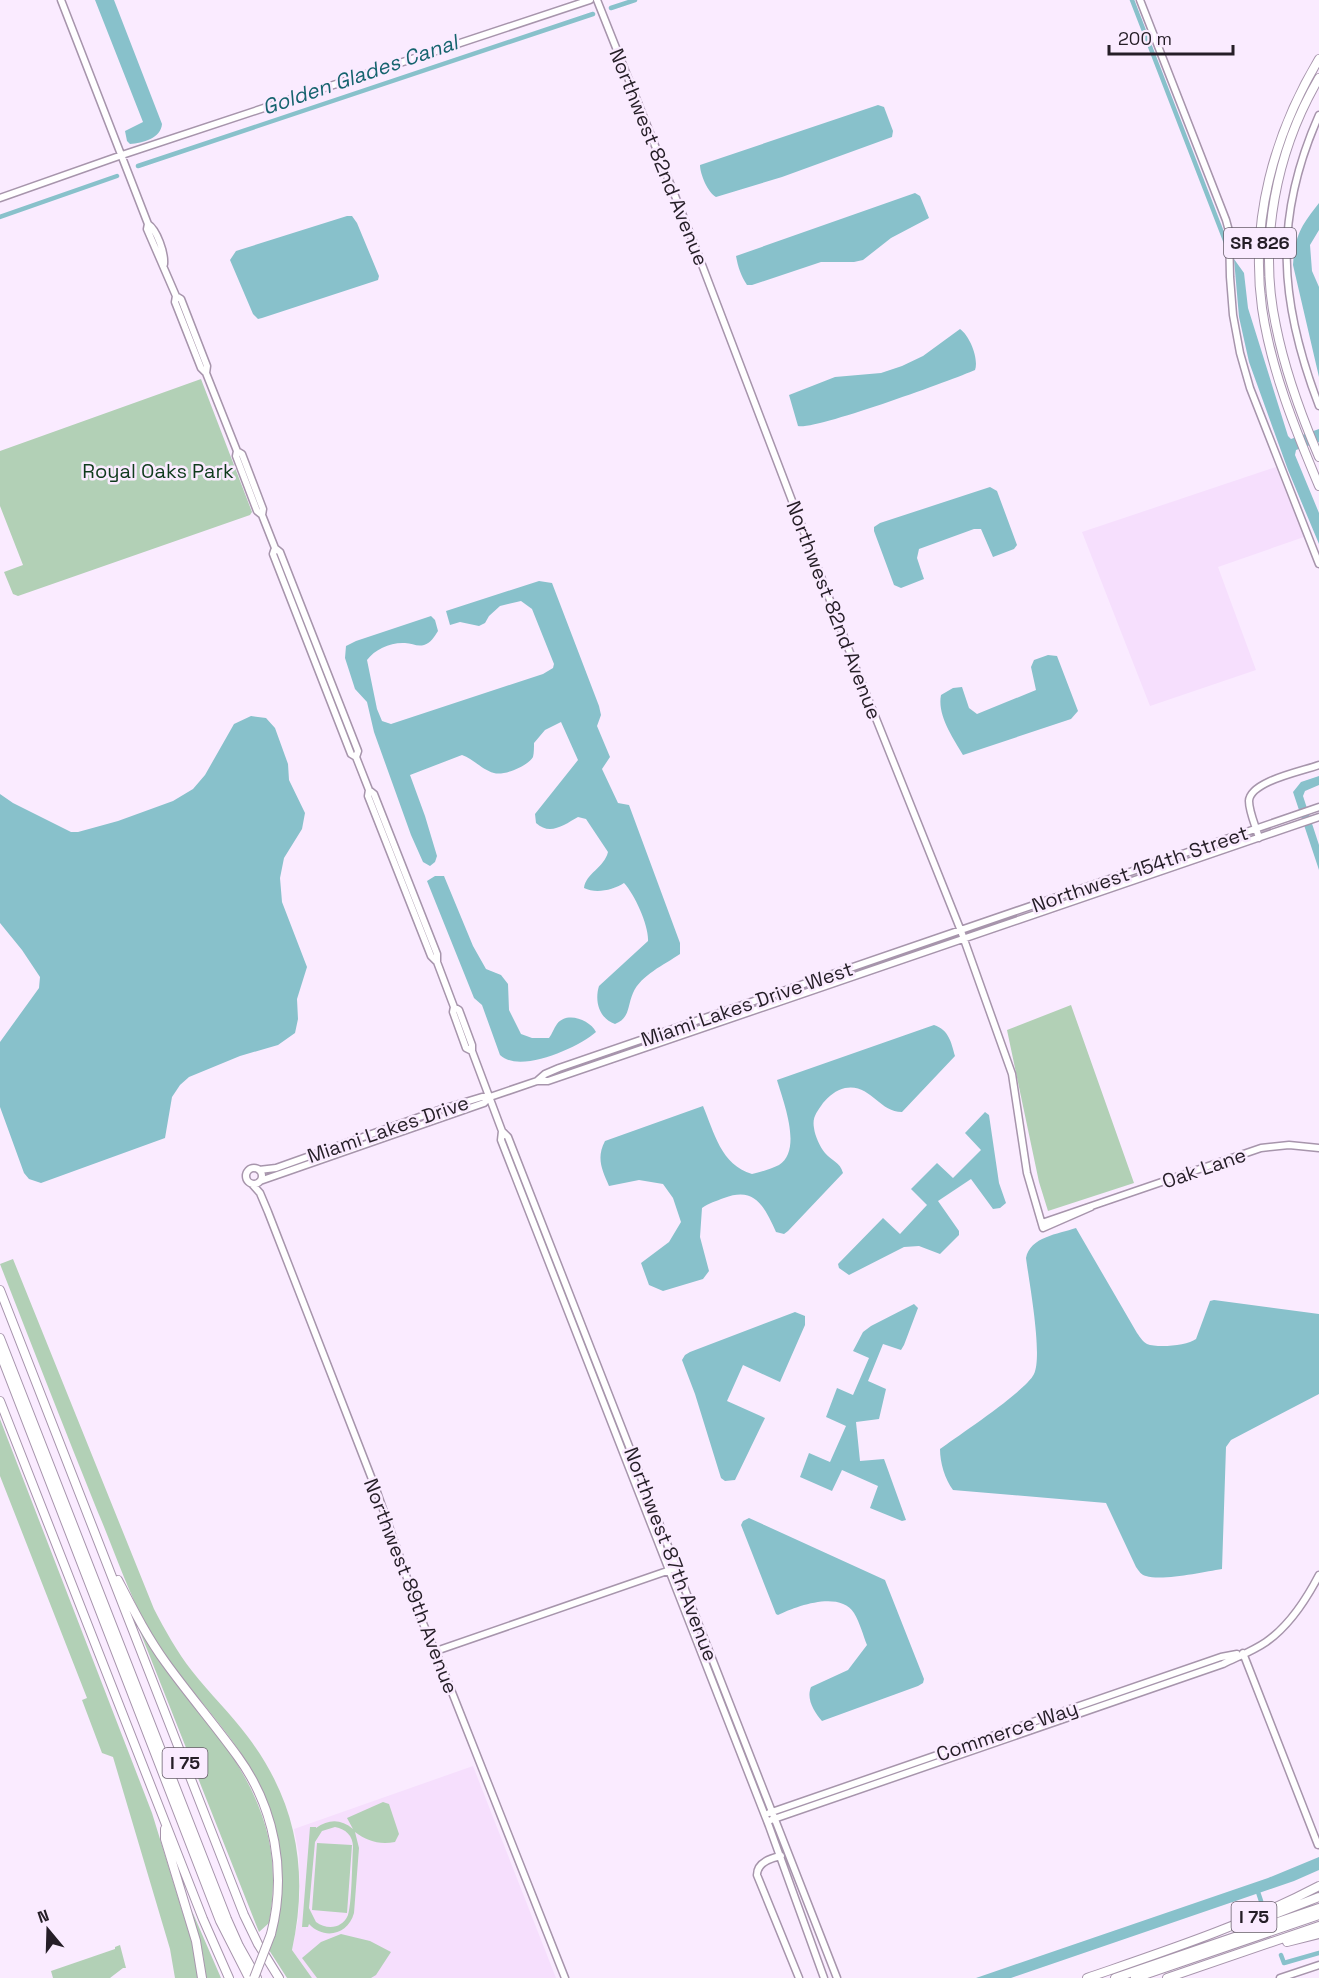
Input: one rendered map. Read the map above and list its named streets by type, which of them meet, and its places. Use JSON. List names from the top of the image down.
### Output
{
  "streets": {
    "highway": ["SR 826", "I 75"],
    "street": [
      "Northwest 82nd Avenue",
      "Northwest 154th Street",
      "Miami Lakes Drive West",
      "Miami Lakes Drive",
      "Oak Lane",
      "Northwest 87th Avenue",
      "Northwest 89th Avenue",
      "Commerce Way"
    ]
  },
  "crossings": [
    ["Northwest 82nd Avenue", "Northwest 154th Street"],
    ["Northwest 82nd Avenue", "Miami Lakes Drive West"],
    ["Northwest 82nd Avenue", "Oak Lane"],
    ["Northwest 154th Street", "Miami Lakes Drive West"],
    ["Miami Lakes Drive West", "Miami Lakes Drive"],
    ["Miami Lakes Drive West", "Northwest 87th Avenue"],
    ["Miami Lakes Drive", "Northwest 87th Avenue"],
    ["Miami Lakes Drive", "Northwest 89th Avenue"],
    ["Northwest 87th Avenue", "Commerce Way"]
  ],
  "water": ["Golden Glades Canal"],
  "parks": ["Royal Oaks Park"],
  "scale_bar": "200 m",
  "north": "top"
}
